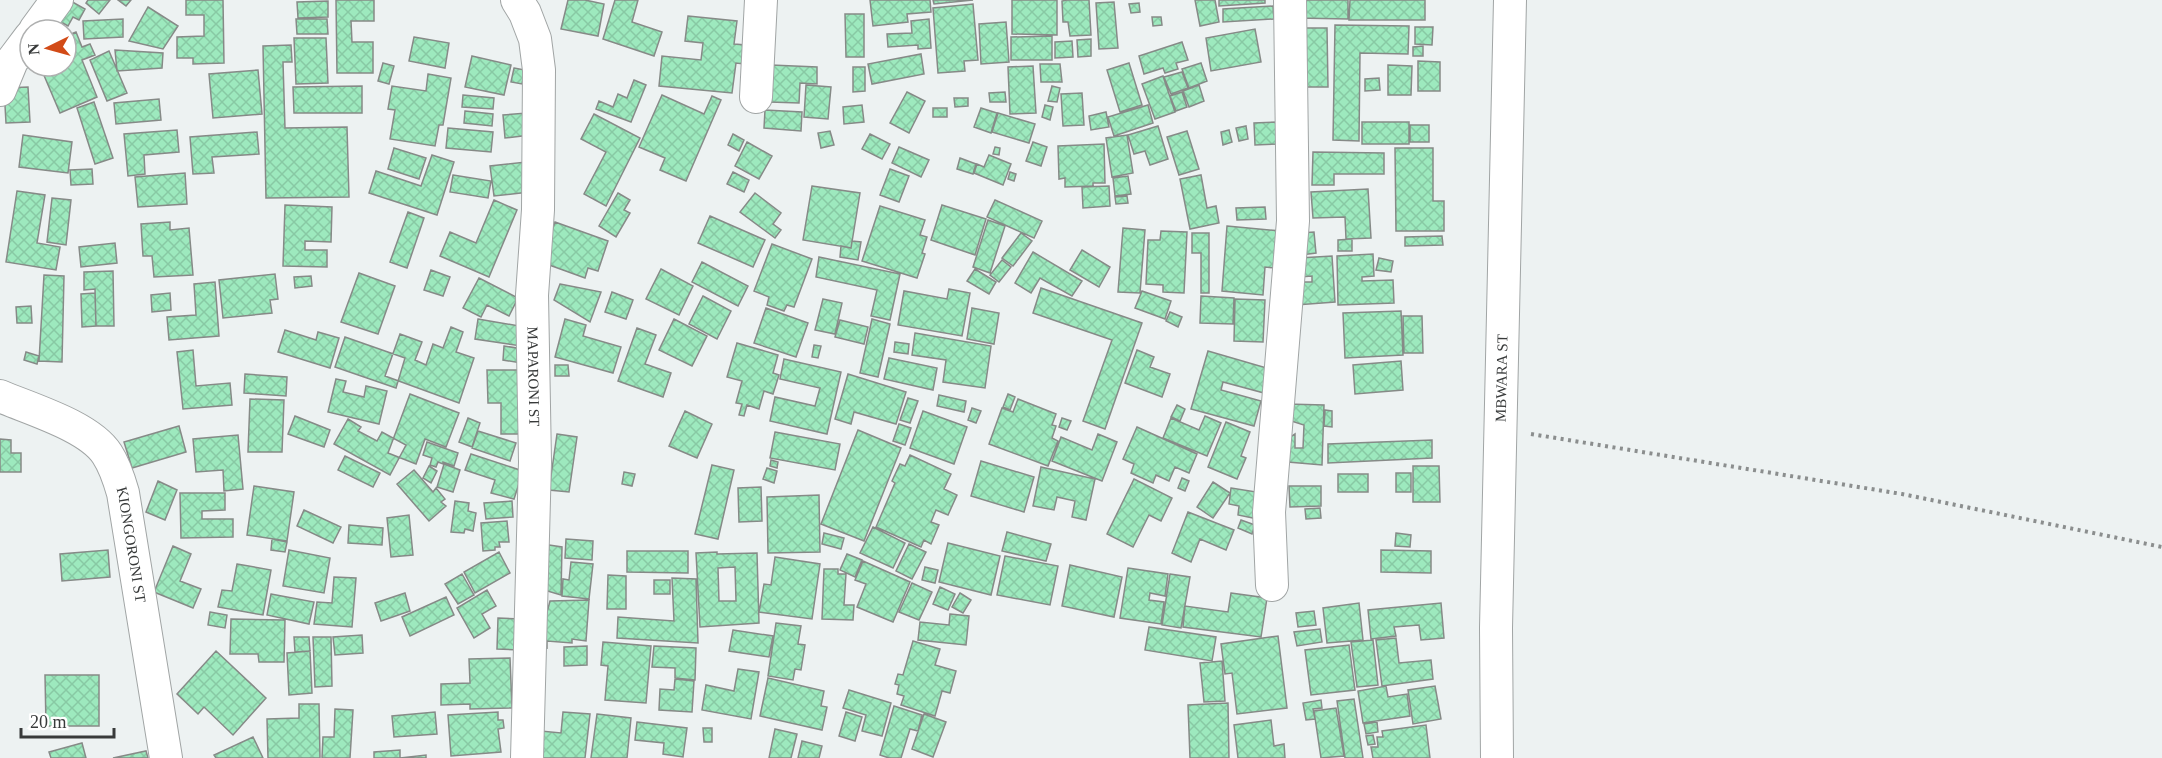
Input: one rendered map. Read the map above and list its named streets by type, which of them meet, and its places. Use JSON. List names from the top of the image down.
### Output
{
  "streets": {
    "street": ["MAPARONI ST", "MBWARA ST", "KIONGORONI ST"]
  },
  "scale_bar": "20 m",
  "north": "left"
}
